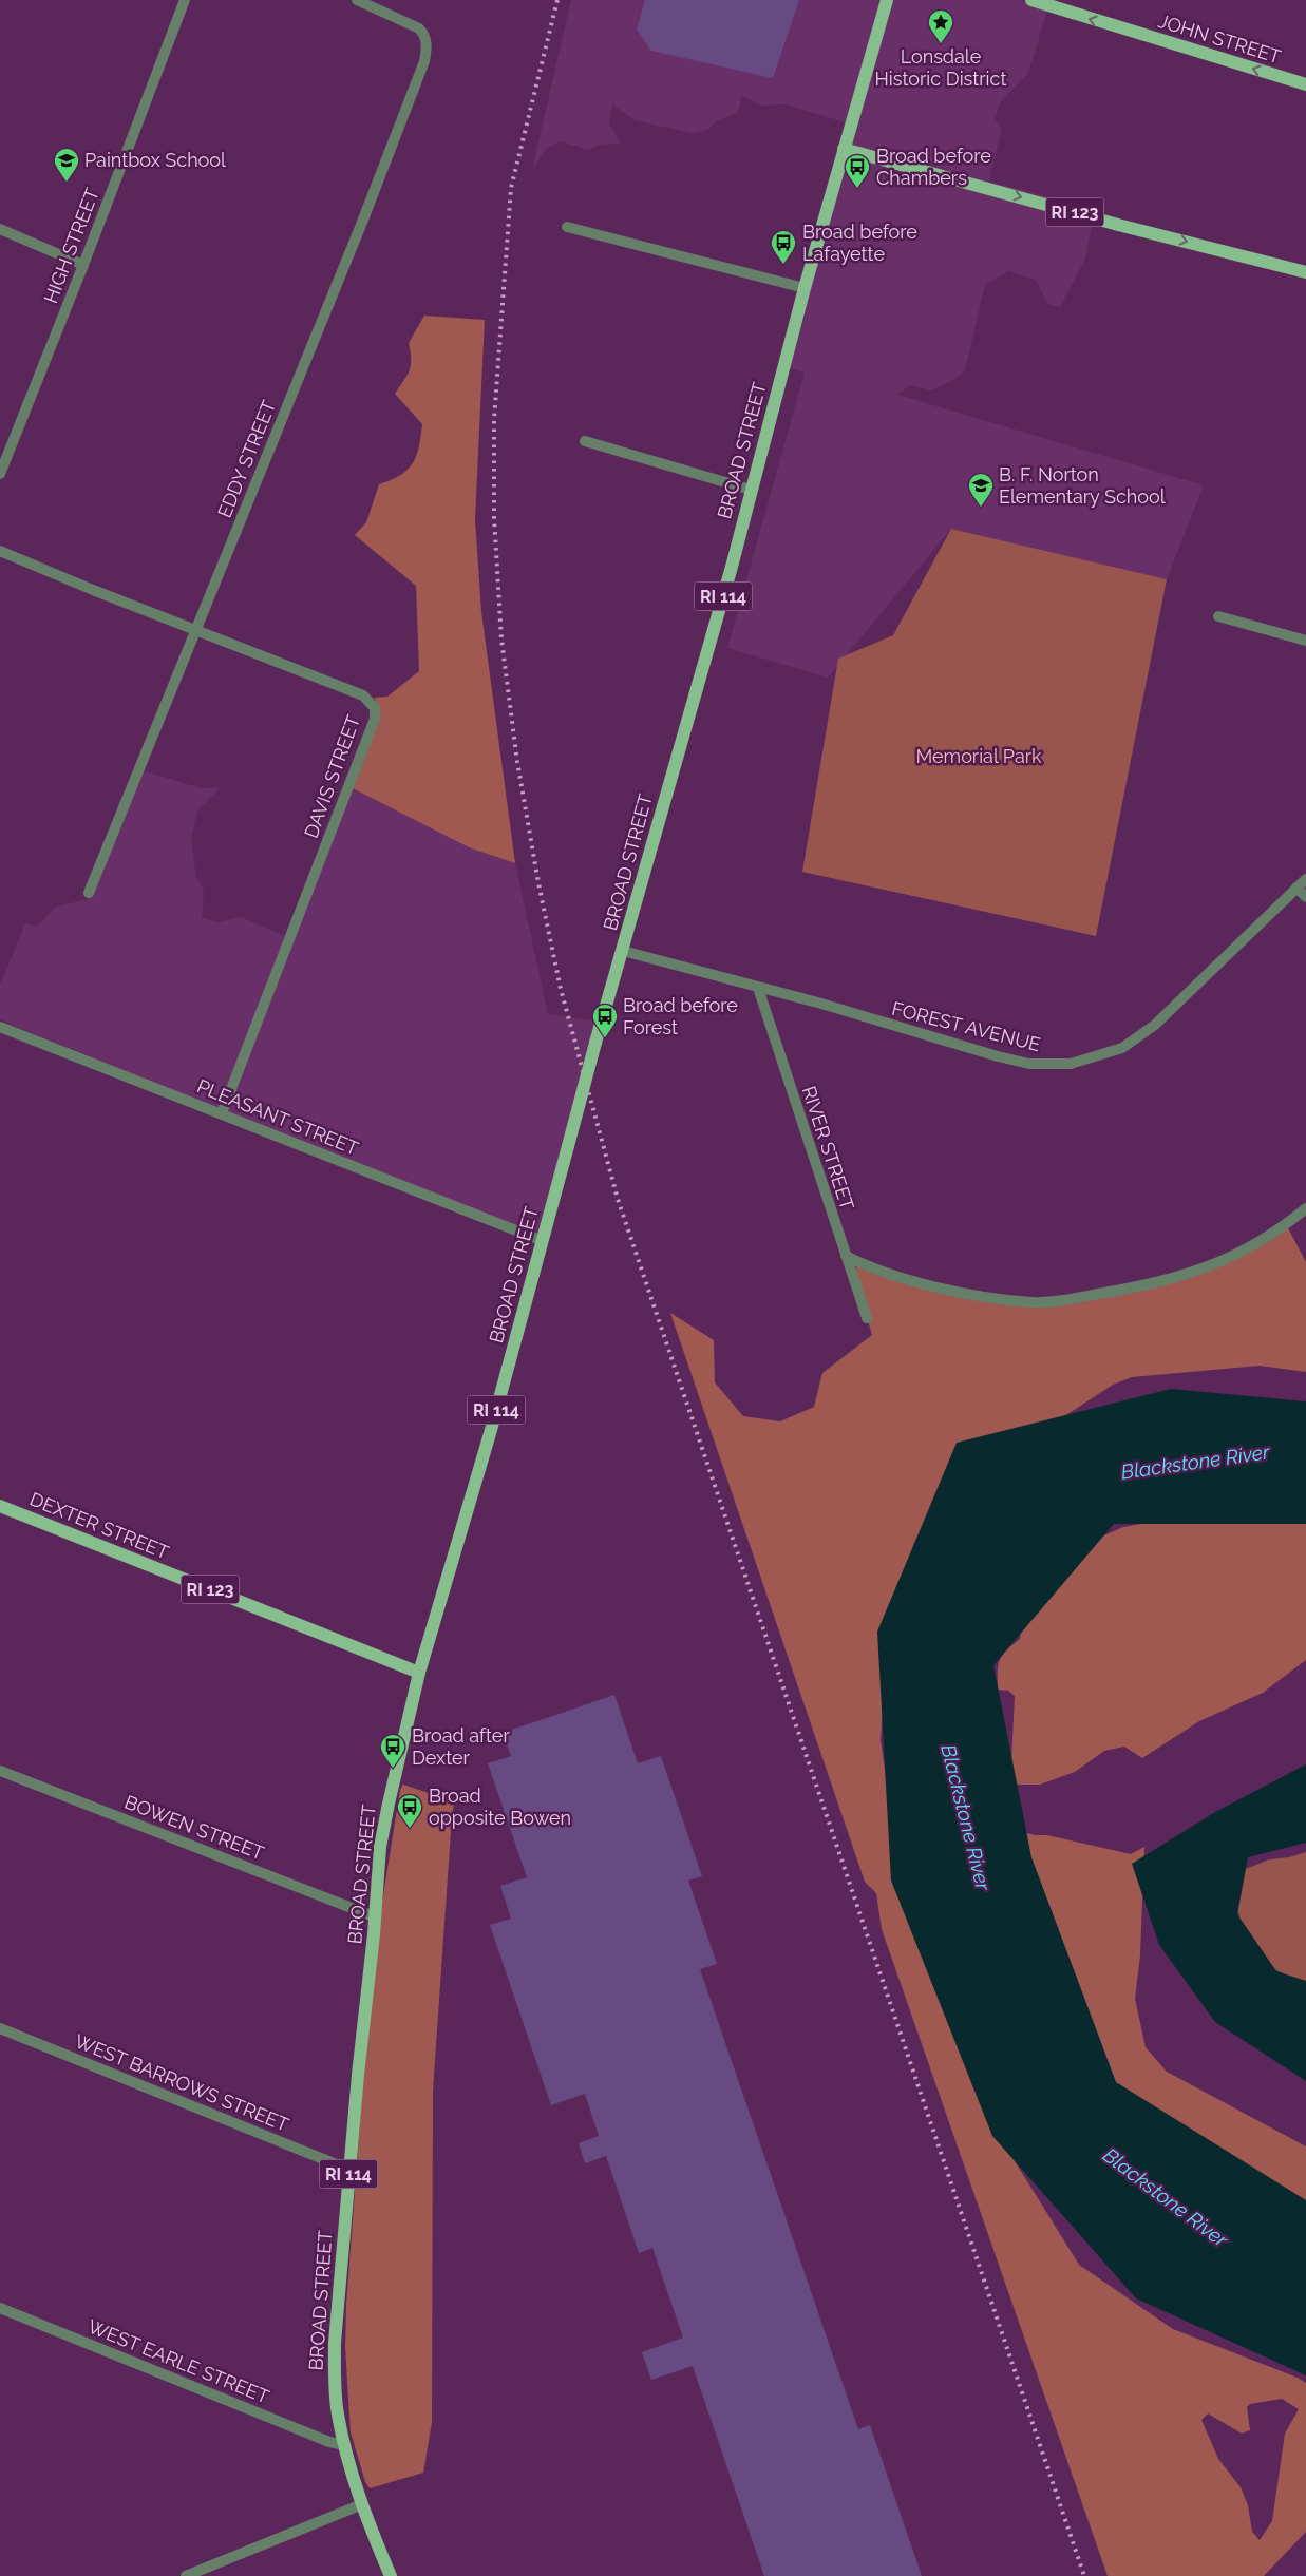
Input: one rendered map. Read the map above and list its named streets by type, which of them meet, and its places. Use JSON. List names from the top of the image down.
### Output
{
  "streets": {
    "main road": [
      "JOHN STREET",
      "RI 123",
      "BROAD STREET",
      "RI 114",
      "DEXTER STREET"
    ],
    "street": [
      "HIGH STREET",
      "EDDY STREET",
      "DAVIS STREET",
      "FOREST AVENUE",
      "PLEASANT STREET",
      "RIVER STREET",
      "BOWEN STREET",
      "WEST BARROWS STREET",
      "WEST EARLE STREET"
    ]
  },
  "crossings": [
    ["RI 123", "BROAD STREET"],
    ["BROAD STREET", "FOREST AVENUE"],
    ["BROAD STREET", "PLEASANT STREET"],
    ["BROAD STREET", "DEXTER STREET"],
    ["BROAD STREET", "BOWEN STREET"],
    ["BROAD STREET", "WEST BARROWS STREET"],
    ["BROAD STREET", "WEST EARLE STREET"],
    ["EDDY STREET", "DAVIS STREET"],
    ["DAVIS STREET", "PLEASANT STREET"],
    ["FOREST AVENUE", "RIVER STREET"]
  ],
  "one_way": ["JOHN STREET"],
  "water": ["Blackstone River"],
  "parks": ["Memorial Park"],
  "places": {
    "place": ["Lonsdale Historic District"],
    "school or university": ["Paintbox School", "B. F. Norton Elementary School"],
    "bus stop": [
      "Broad before Chambers",
      "Broad before Lafayette",
      "Broad before Forest",
      "Broad after Dexter",
      "Broad opposite Bowen"
    ]
  }
}
